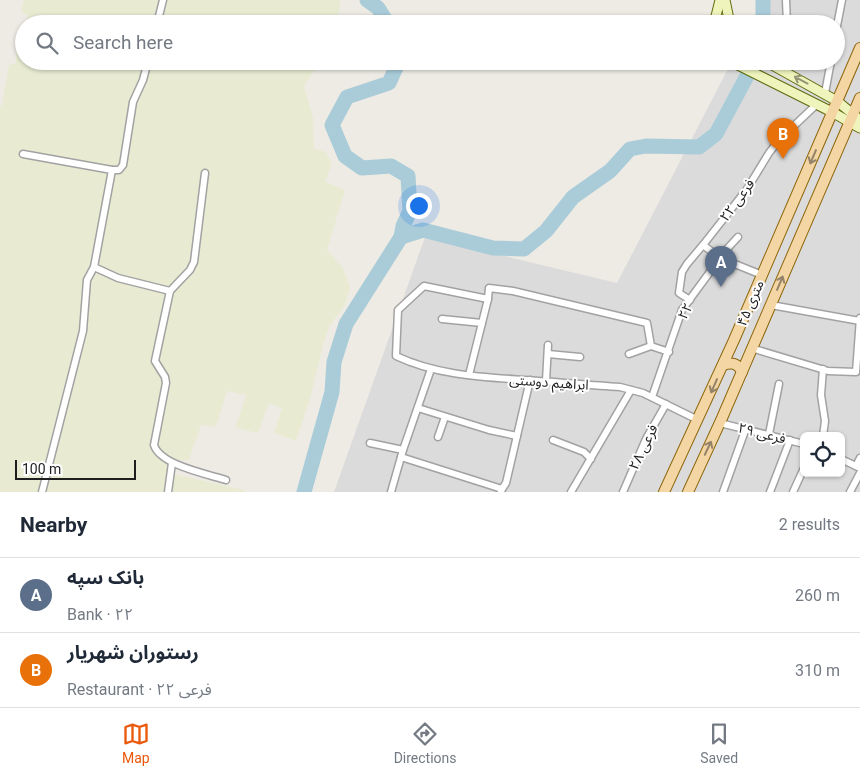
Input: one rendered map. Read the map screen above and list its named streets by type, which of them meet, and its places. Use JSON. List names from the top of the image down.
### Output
{
  "streets": {
    "main road": ["۴۵ متری"],
    "street": [
      "فرعی ۲۲",
      "۲۲",
      "ابراهیم دوستی",
      "فرعی ۲۹",
      "فرعی ۲۸"
    ]
  },
  "crossings": [
    ["فرعی ۲۲", "۲۲"],
    ["۴۵ متری", "ابراهیم دوستی"],
    ["۴۵ متری", "فرعی ۲۹"],
    ["۲۲", "ابراهیم دوستی"],
    ["ابراهیم دوستی", "فرعی ۲۸"]
  ],
  "scale_bar": "100 m",
  "page": {
    "search": "Search here",
    "pins": ["B", "A"],
    "scale": "100 m",
    "heading": ["Nearby", "2 results"],
    "list": [
      {
        "mark": "A",
        "name": "بانک سپه",
        "note": "Bank · ۲۲",
        "value": "260 m"
      },
      {
        "mark": "B",
        "name": "رستوران شهریار",
        "note": "Restaurant · فرعی ۲۲",
        "value": "310 m"
      }
    ],
    "nav": ["Map", "Directions", "Saved"]
  }
}
